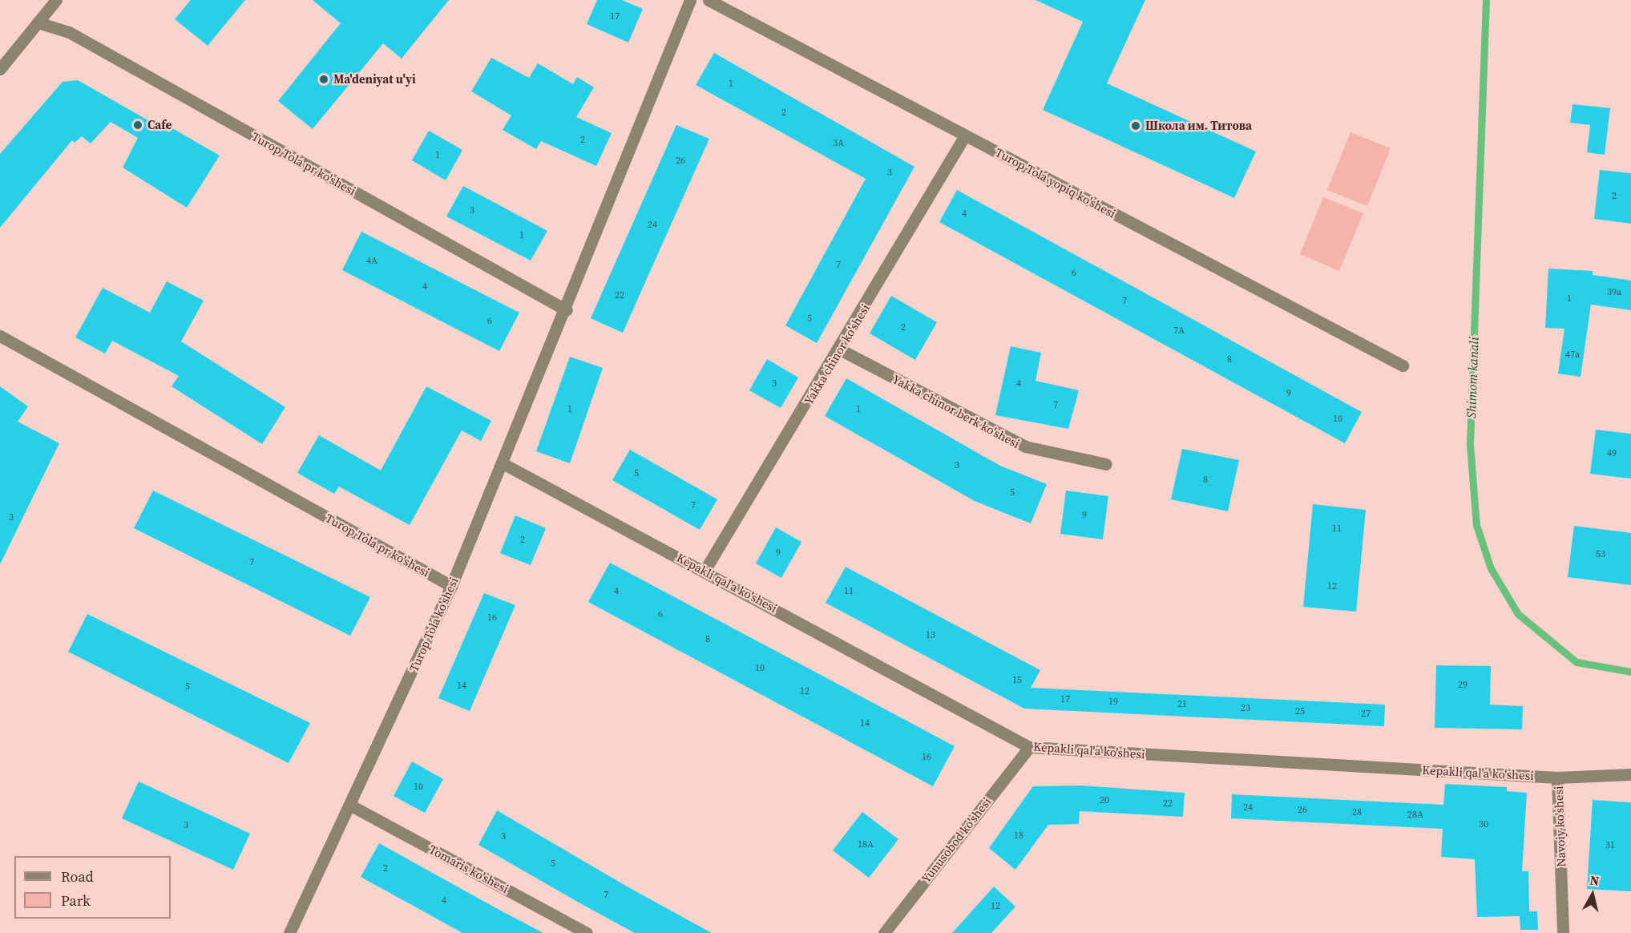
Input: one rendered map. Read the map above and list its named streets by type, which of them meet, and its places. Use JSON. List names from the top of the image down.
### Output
{
  "streets": {
    "street": [
      "Turop Tola pr ko'shesi",
      "Turop Tola yopiq ko'shesi",
      "Yakka chinor ko'shesi",
      "Yakka chinor berk ko'shesi",
      "Kepakli qal'a ko'shesi",
      "Turop Tola ko'shesi",
      "Navoiy ko'shesi",
      "Yunusobod ko'shesi",
      "Tomaris ko'shesi"
    ]
  },
  "crossings": [
    ["Turop Tola pr ko'shesi", "Turop Tola ko'shesi"],
    ["Turop Tola yopiq ko'shesi", "Yakka chinor ko'shesi"],
    ["Yakka chinor ko'shesi", "Yakka chinor berk ko'shesi"],
    ["Yakka chinor ko'shesi", "Kepakli qal'a ko'shesi"],
    ["Kepakli qal'a ko'shesi", "Turop Tola ko'shesi"],
    ["Kepakli qal'a ko'shesi", "Navoiy ko'shesi"],
    ["Kepakli qal'a ko'shesi", "Yunusobod ko'shesi"],
    ["Turop Tola ko'shesi", "Tomaris ko'shesi"]
  ],
  "water": ["Shimom kanali"],
  "places": ["Ma'deniyat u'yi", "Cafe", "Школа им. Титова"],
  "house_numbers": [
    "17",
    "1",
    "2",
    "2",
    "3A",
    "1",
    "26",
    "3",
    "2",
    "3",
    "4",
    "24",
    "1",
    "4A",
    "7",
    "6",
    "4",
    "39a",
    "22",
    "1",
    "7",
    "5",
    "6",
    "2",
    "7A",
    "47a",
    "8",
    "3",
    "4",
    "9",
    "7",
    "1",
    "1",
    "10",
    "49",
    "3",
    "5",
    "8",
    "5",
    "7",
    "9",
    "3",
    "11",
    "2",
    "9",
    "53",
    "7",
    "12",
    "4",
    "11",
    "6",
    "16",
    "13",
    "8",
    "10",
    "15",
    "29",
    "14",
    "5",
    "12",
    "17",
    "19",
    "21",
    "23",
    "25",
    "27",
    "14",
    "16",
    "10",
    "20",
    "22",
    "24",
    "26",
    "28",
    "28A",
    "30",
    "3",
    "18",
    "3",
    "18A",
    "31",
    "5",
    "2",
    "7",
    "4",
    "12"
  ],
  "legend": ["Road", "Park"],
  "north": "top"
}
